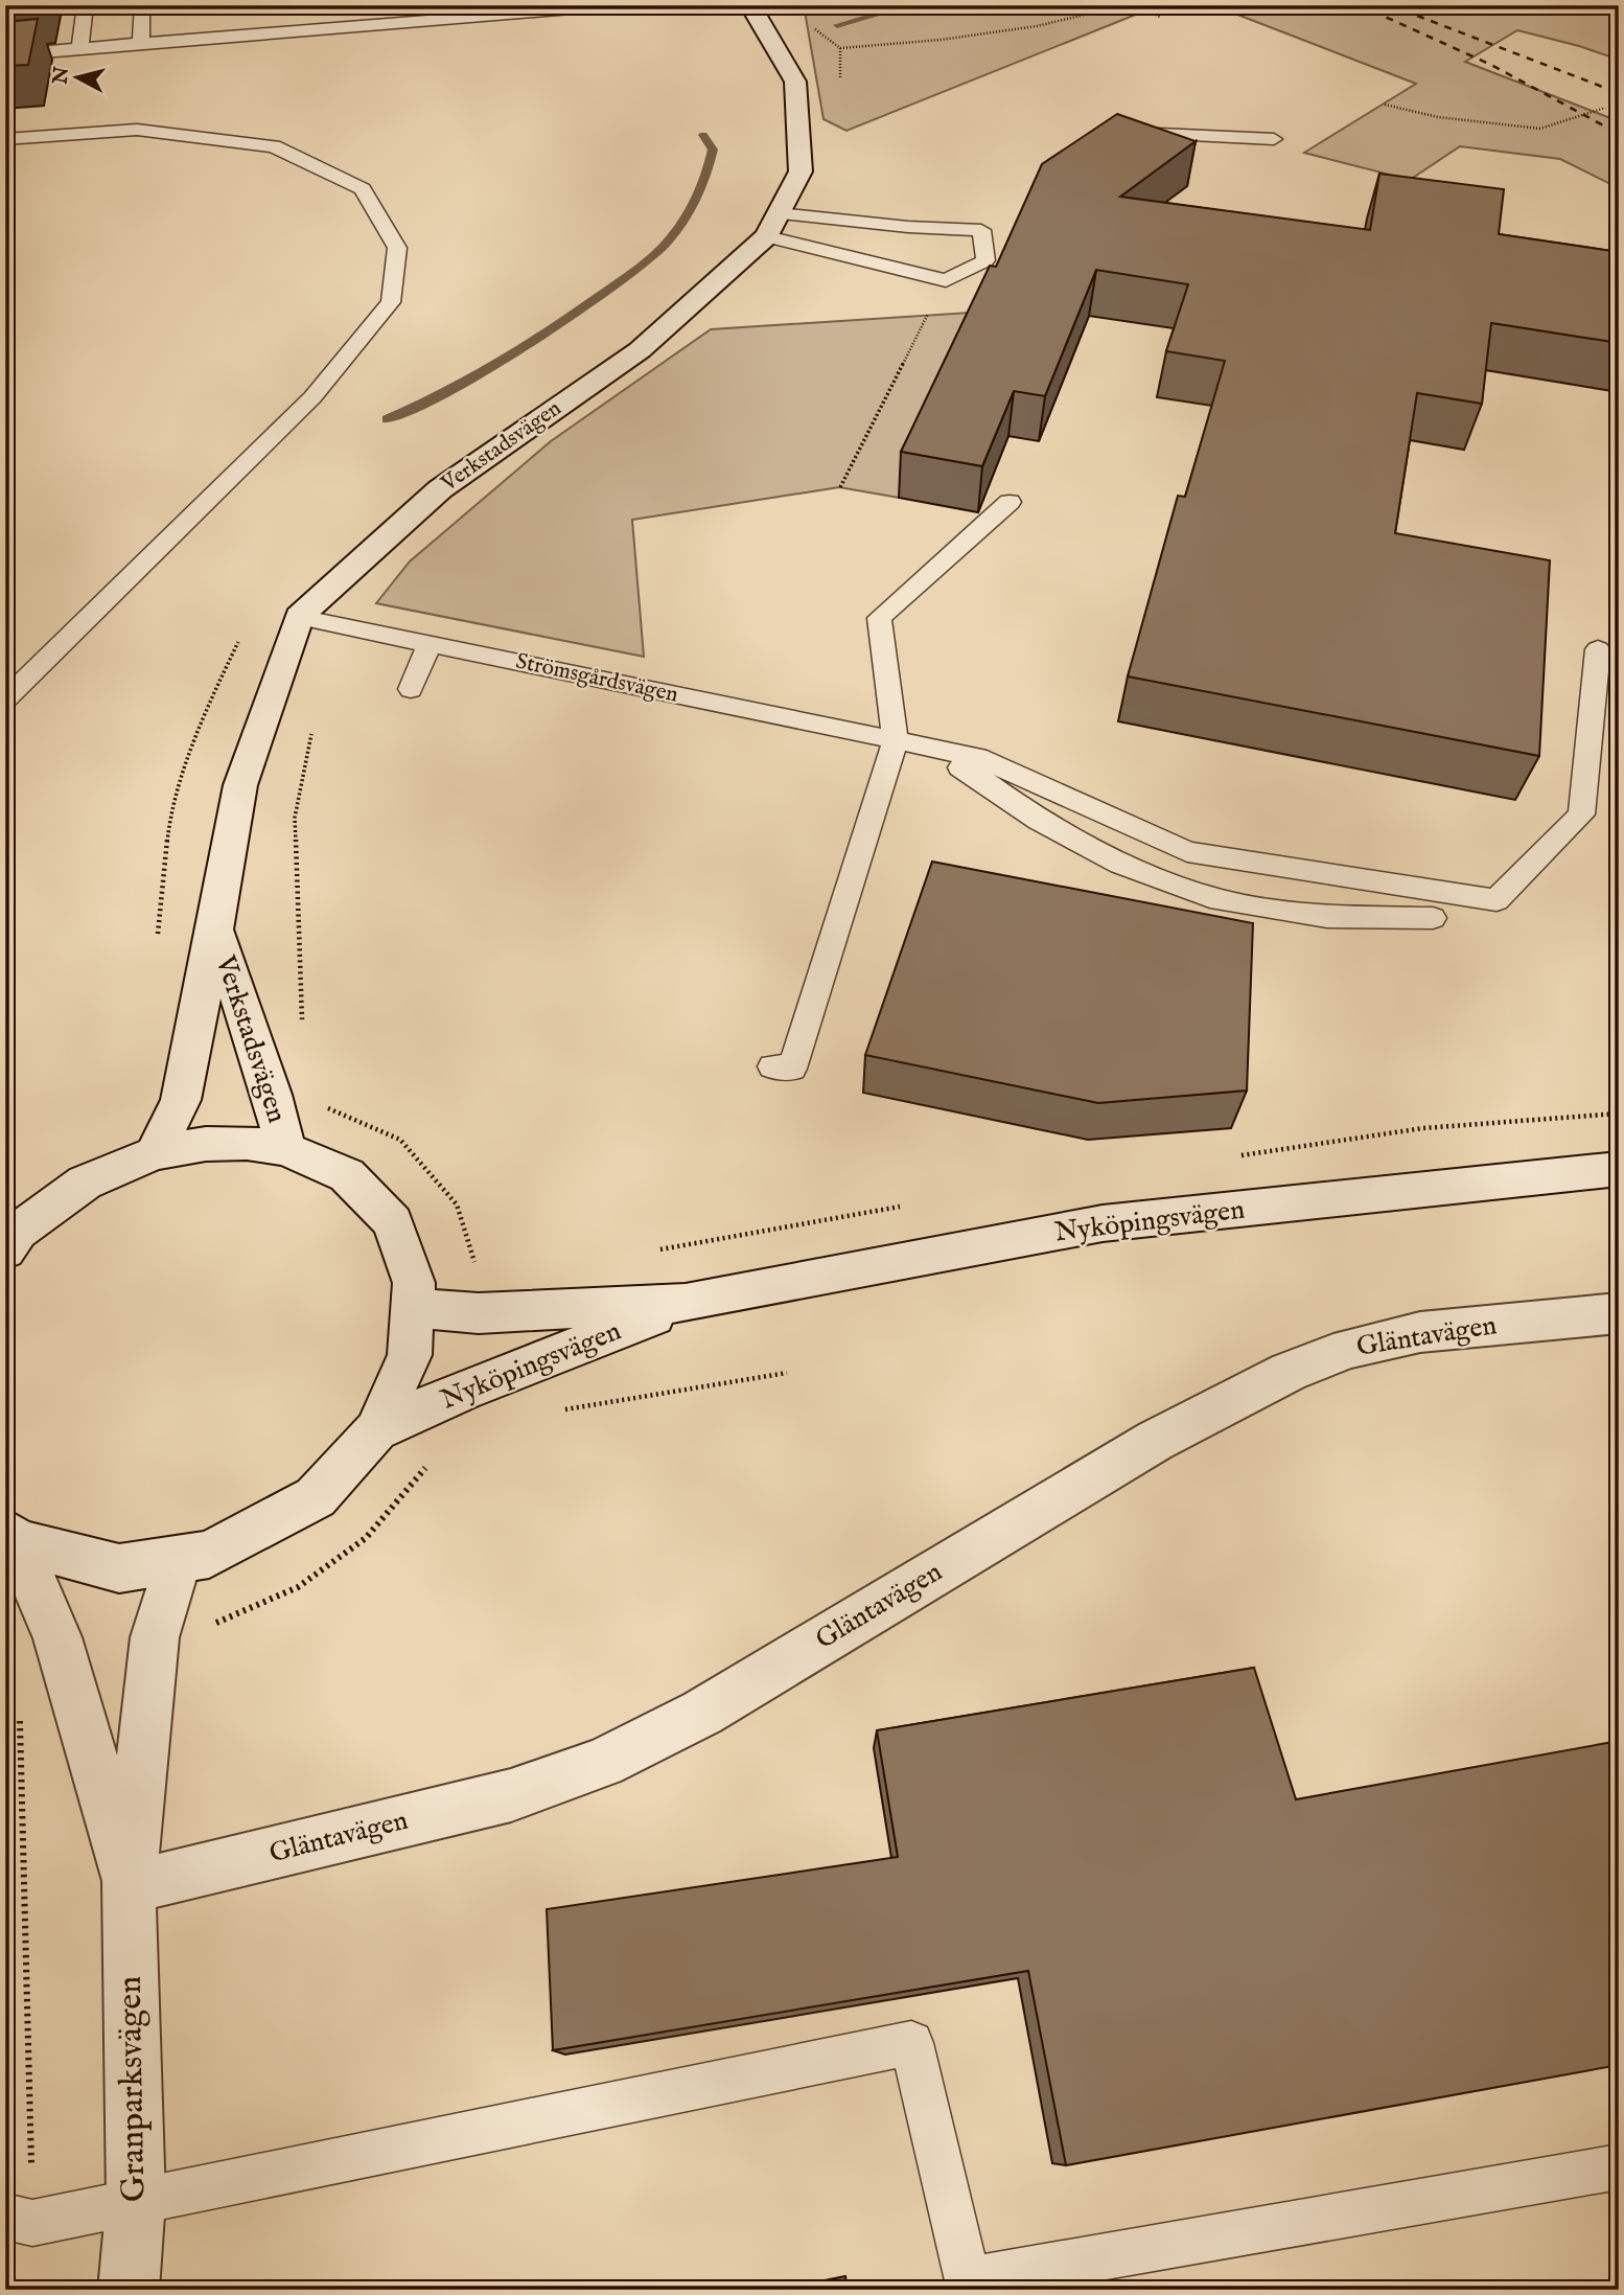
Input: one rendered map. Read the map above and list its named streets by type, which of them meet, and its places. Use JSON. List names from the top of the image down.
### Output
{
  "streets": {
    "main road": [
      "Verkstadsvägen",
      "Nyköpingsvägen",
      "Gläntavägen",
      "Granparksvägen"
    ],
    "lane": ["Strömsgårdsvägen"]
  },
  "crossings": [
    ["Verkstadsvägen", "Strömsgårdsvägen"],
    ["Gläntavägen", "Granparksvägen"]
  ],
  "north": "left"
}
